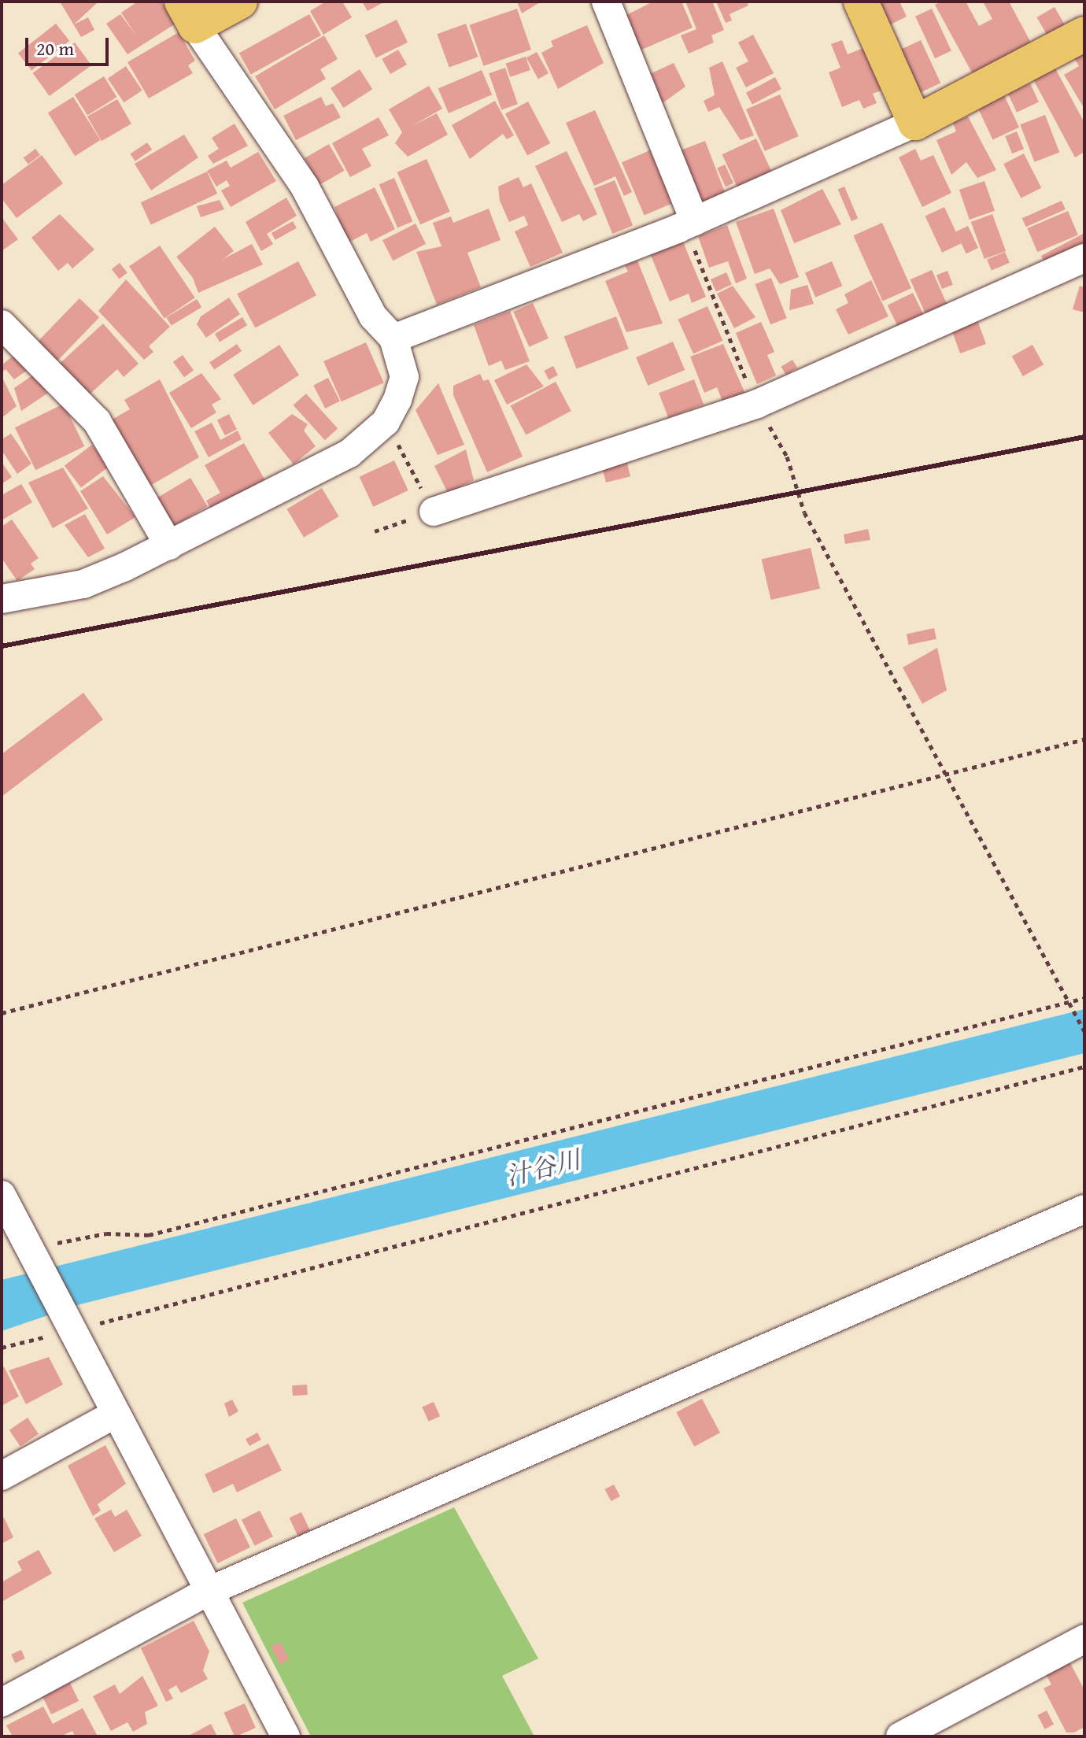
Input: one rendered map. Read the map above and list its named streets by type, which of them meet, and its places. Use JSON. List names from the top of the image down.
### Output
{
  "water": ["汁谷川"],
  "scale_bar": "20 m"
}
